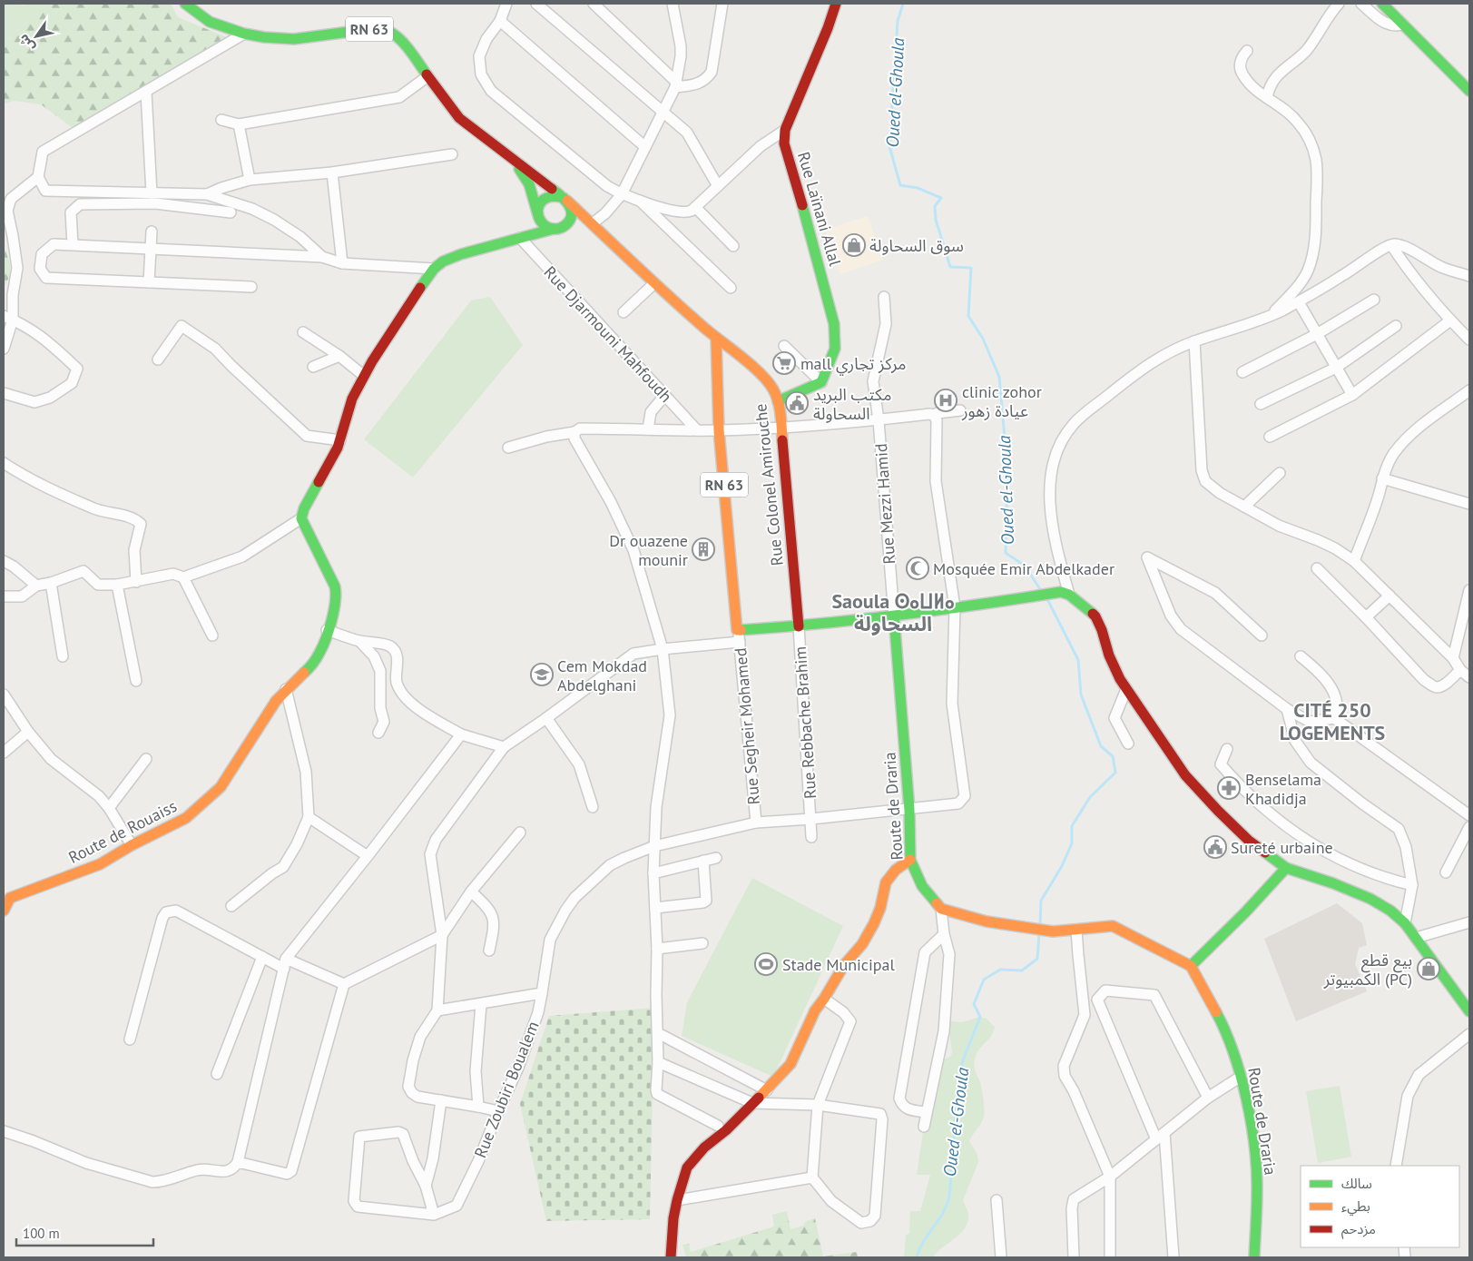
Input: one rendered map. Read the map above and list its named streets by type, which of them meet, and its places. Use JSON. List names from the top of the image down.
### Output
{
  "streets": {
    "main road": [
      "RN 63",
      "Rue Laïnani Allal",
      "Rue Colonel Amirouche",
      "Route de Draria",
      "Route de Rouaiss"
    ],
    "street": [
      "Rue Djarmouni Mahfoudh",
      "Rue Mezzi Hamid",
      "Rue Rebbache Brahim",
      "Rue Segheir Mohamed",
      "Rue Zoubiri Boualem"
    ]
  },
  "crossings": [
    ["RN 63", "Rue Colonel Amirouche"],
    ["RN 63", "Rue Segheir Mohamed"],
    ["Rue Colonel Amirouche", "Rue Rebbache Brahim"],
    ["Rue Mezzi Hamid", "Route de Draria"],
    ["Rue Mezzi Hamid", "Rue Zoubiri Boualem"],
    ["Rue Rebbache Brahim", "Rue Zoubiri Boualem"],
    ["Rue Segheir Mohamed", "Rue Zoubiri Boualem"],
    ["Route de Draria", "Rue Zoubiri Boualem"]
  ],
  "districts": ["Saoula ⵙⴰⵡⵍⴰ السحاولة", "CITÉ 250 LOGEMENTS"],
  "water": ["Oued el-Ghoula"],
  "places": {
    "shop": ["سوق السحاولة", "بيع قطع الكمبيوتر (PC)"],
    "supermarket": ["mall مركز تجاري"],
    "hospital": ["clinic zohor عيادة زهور"],
    "public building": ["مكتب البريد السحاولة", "Sureté urbaine"],
    "building": ["Dr ouazene mounir"],
    "mosque": ["Mosquée Emir Abdelkader"],
    "school or university": ["Cem Mokdad Abdelghani"],
    "pharmacy": ["Benselama Khadidja"],
    "sports": ["Stade Municipal"]
  },
  "legend": ["سالك", "بطيء", "مزدحم"],
  "scale_bar": "100 m",
  "north": "bottom left"
}
